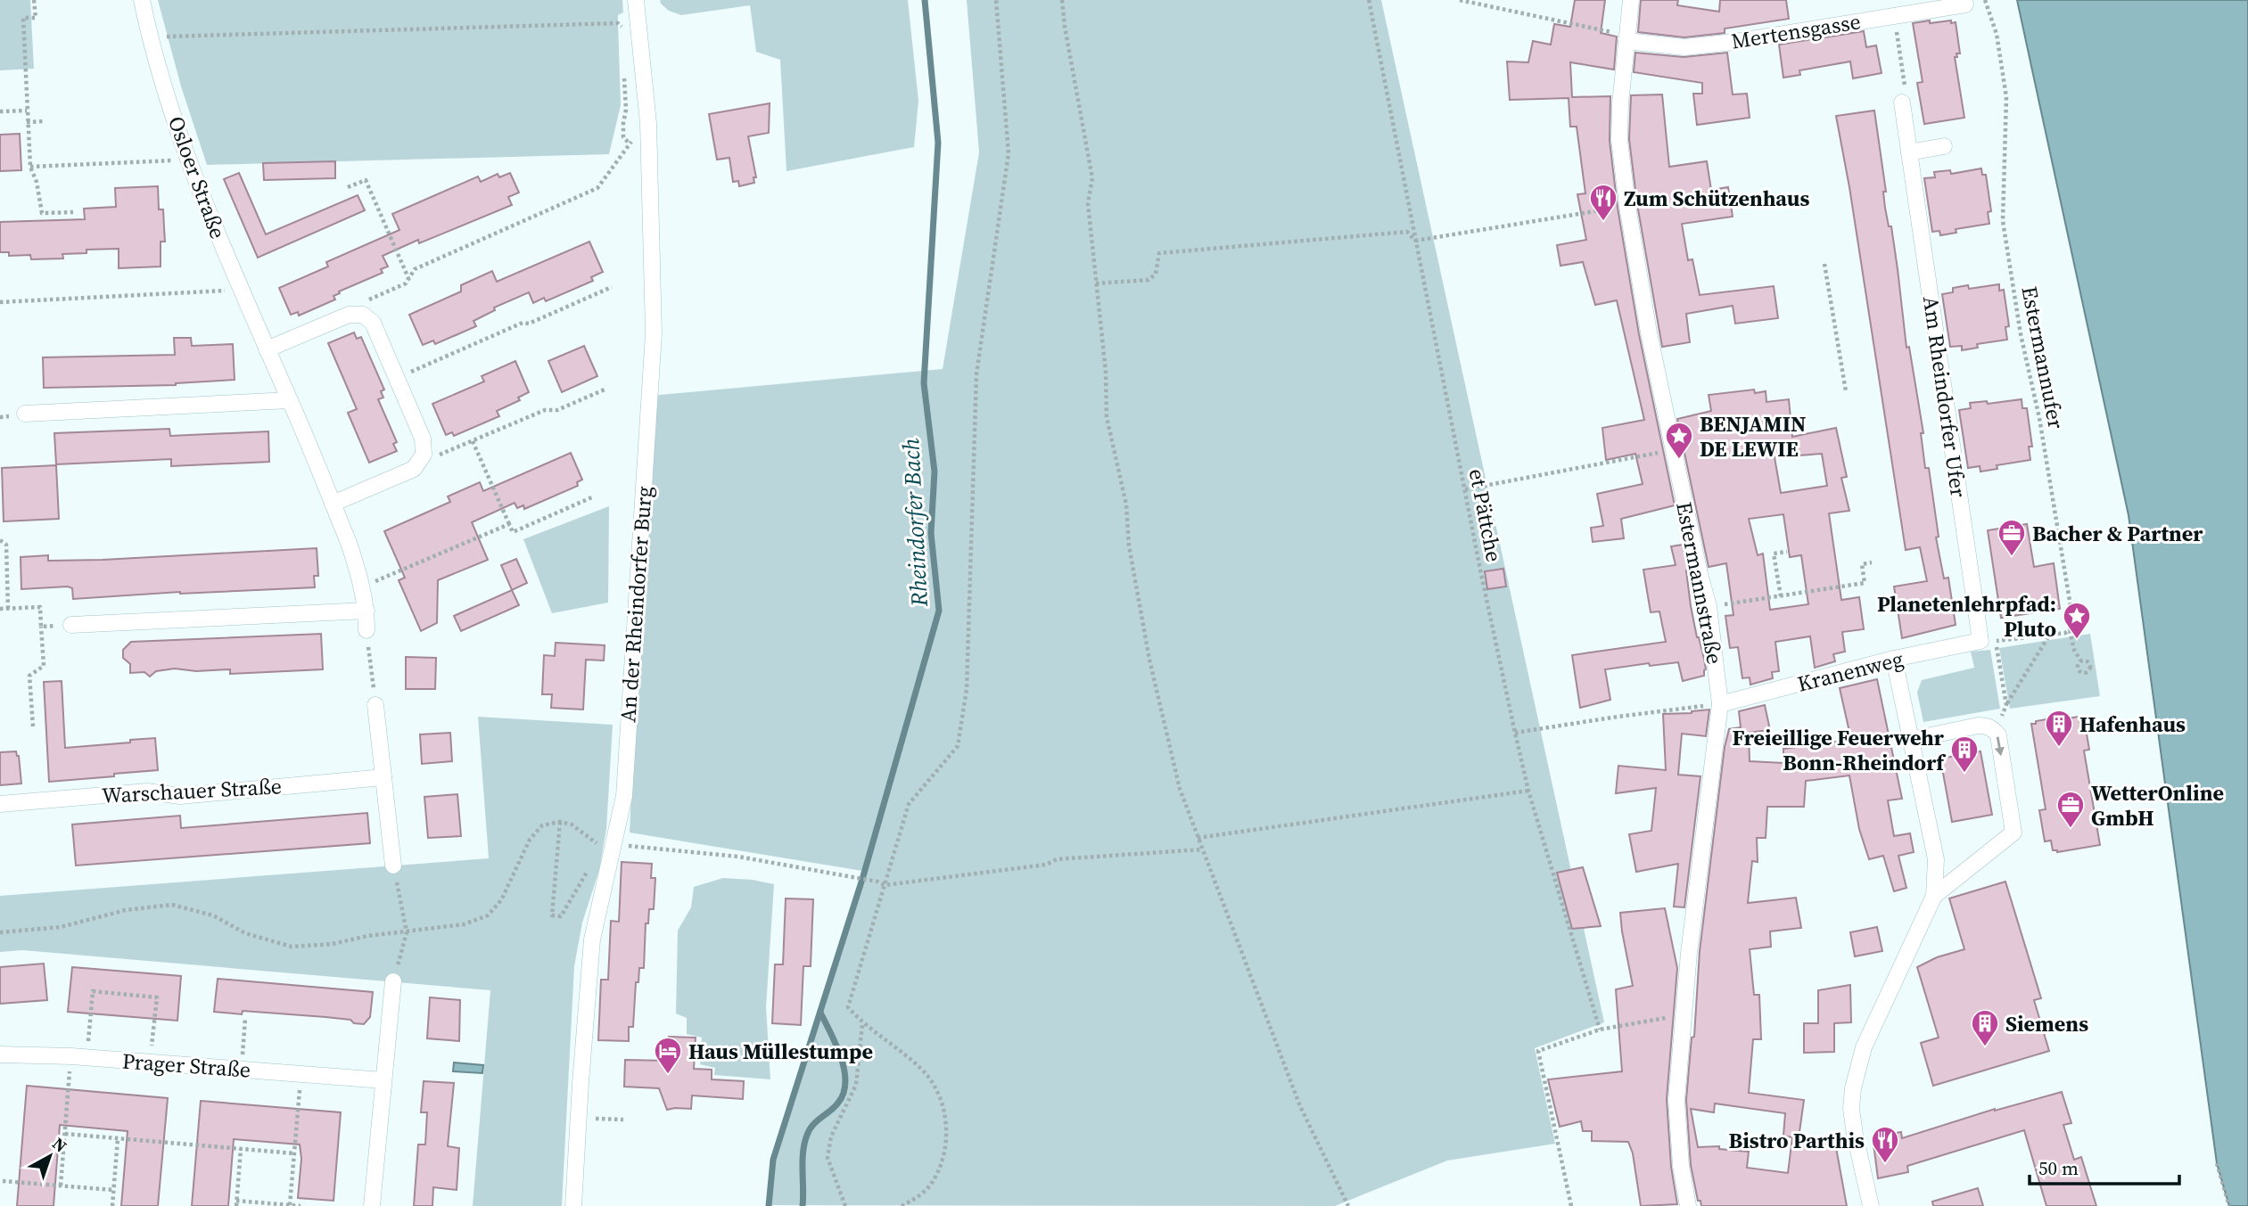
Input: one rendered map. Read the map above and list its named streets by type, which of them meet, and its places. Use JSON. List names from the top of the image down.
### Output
{
  "streets": {
    "street": [
      "Mertensgasse",
      "Osloer Straße",
      "Am Rheindorfer Ufer",
      "Estermannstraße",
      "An der Rheindorfer Burg",
      "Kranenweg",
      "Warschauer Straße",
      "Prager Straße"
    ],
    "path": ["Estermannufer", "et Pättche"]
  },
  "crossings": [
    ["Mertensgasse", "Estermannstraße"],
    ["Am Rheindorfer Ufer", "Kranenweg"],
    ["Estermannstraße", "Kranenweg"]
  ],
  "water": ["Rheindorfer Bach"],
  "places": {
    "restaurant": ["Zum Schützenhaus", "Bistro Parthis"],
    "place": ["BENJAMIN DE LEWIE", "Planetenlehrpfad: Pluto"],
    "office": ["Bacher & Partner", "WetterOnline GmbH"],
    "building": ["Hafenhaus", "Freieillige Feuerwehr Bonn-Rheindorf", "Siemens"],
    "hotel": ["Haus Müllestumpe"]
  },
  "scale_bar": "50 m",
  "north": "top right"
}
